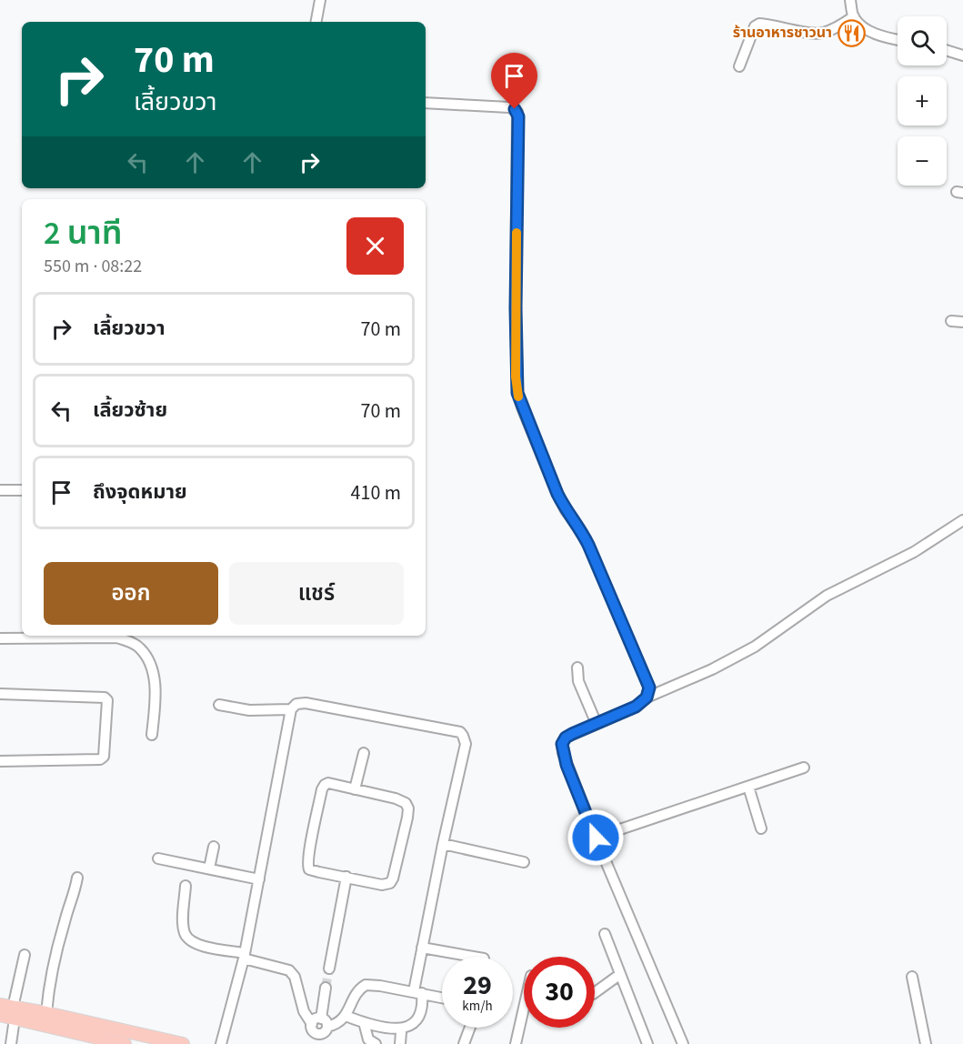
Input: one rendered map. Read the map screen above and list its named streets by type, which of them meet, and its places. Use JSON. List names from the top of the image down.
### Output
{
  "places": {
    "restaurant": ["ร้านอาหารชาวนา"]
  },
  "page": {
    "map_buttons": ["+", "−"],
    "turn": ["70 m", "เลี้ยวขวา"],
    "heading": ["2 นาที", "550 m · 08:22"],
    "list": [
      {
        "name": "เลี้ยวขวา",
        "value": "70 m"
      },
      {
        "name": "เลี้ยวซ้าย",
        "value": "70 m"
      },
      {
        "name": "ถึงจุดหมาย",
        "value": "410 m"
      }
    ],
    "buttons": ["ออก", "แชร์"],
    "speed": "29 km/h",
    "limit": "30"
  }
}
